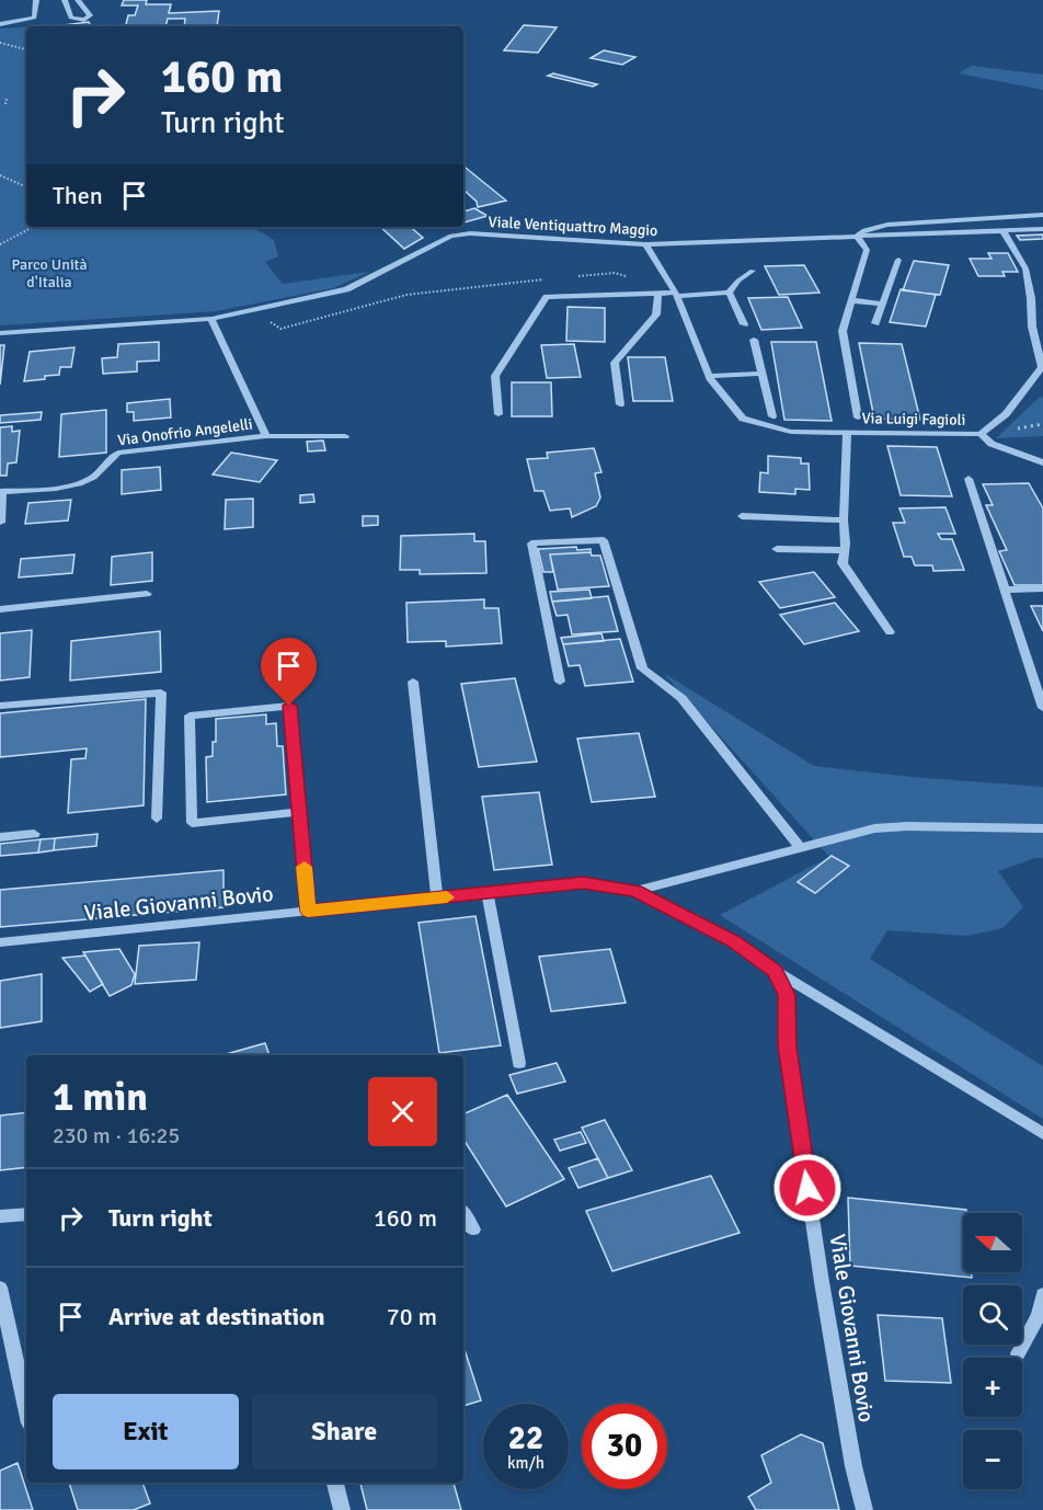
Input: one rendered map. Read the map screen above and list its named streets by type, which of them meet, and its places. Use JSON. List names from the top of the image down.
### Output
{
  "streets": {
    "street": [
      "Viale Ventiquattro Maggio",
      "Via Luigi Fagioli",
      "Via Onofrio Angelelli",
      "Viale Giovanni Bovio"
    ]
  },
  "crossings": [
    ["Viale Ventiquattro Maggio", "Via Luigi Fagioli"]
  ],
  "parks": ["Parco Unità d'Italia"],
  "north": "left",
  "page": {
    "turn": ["160 m", "Turn right"],
    "then": "Then",
    "heading": ["1 min", "230 m · 16:25"],
    "list": [
      {
        "name": "Turn right",
        "value": "160 m"
      },
      {
        "name": "Arrive at destination",
        "value": "70 m"
      }
    ],
    "map_buttons": ["+", "−"],
    "buttons": ["Exit", "Share"],
    "speed": "22 km/h",
    "limit": "30"
  }
}
